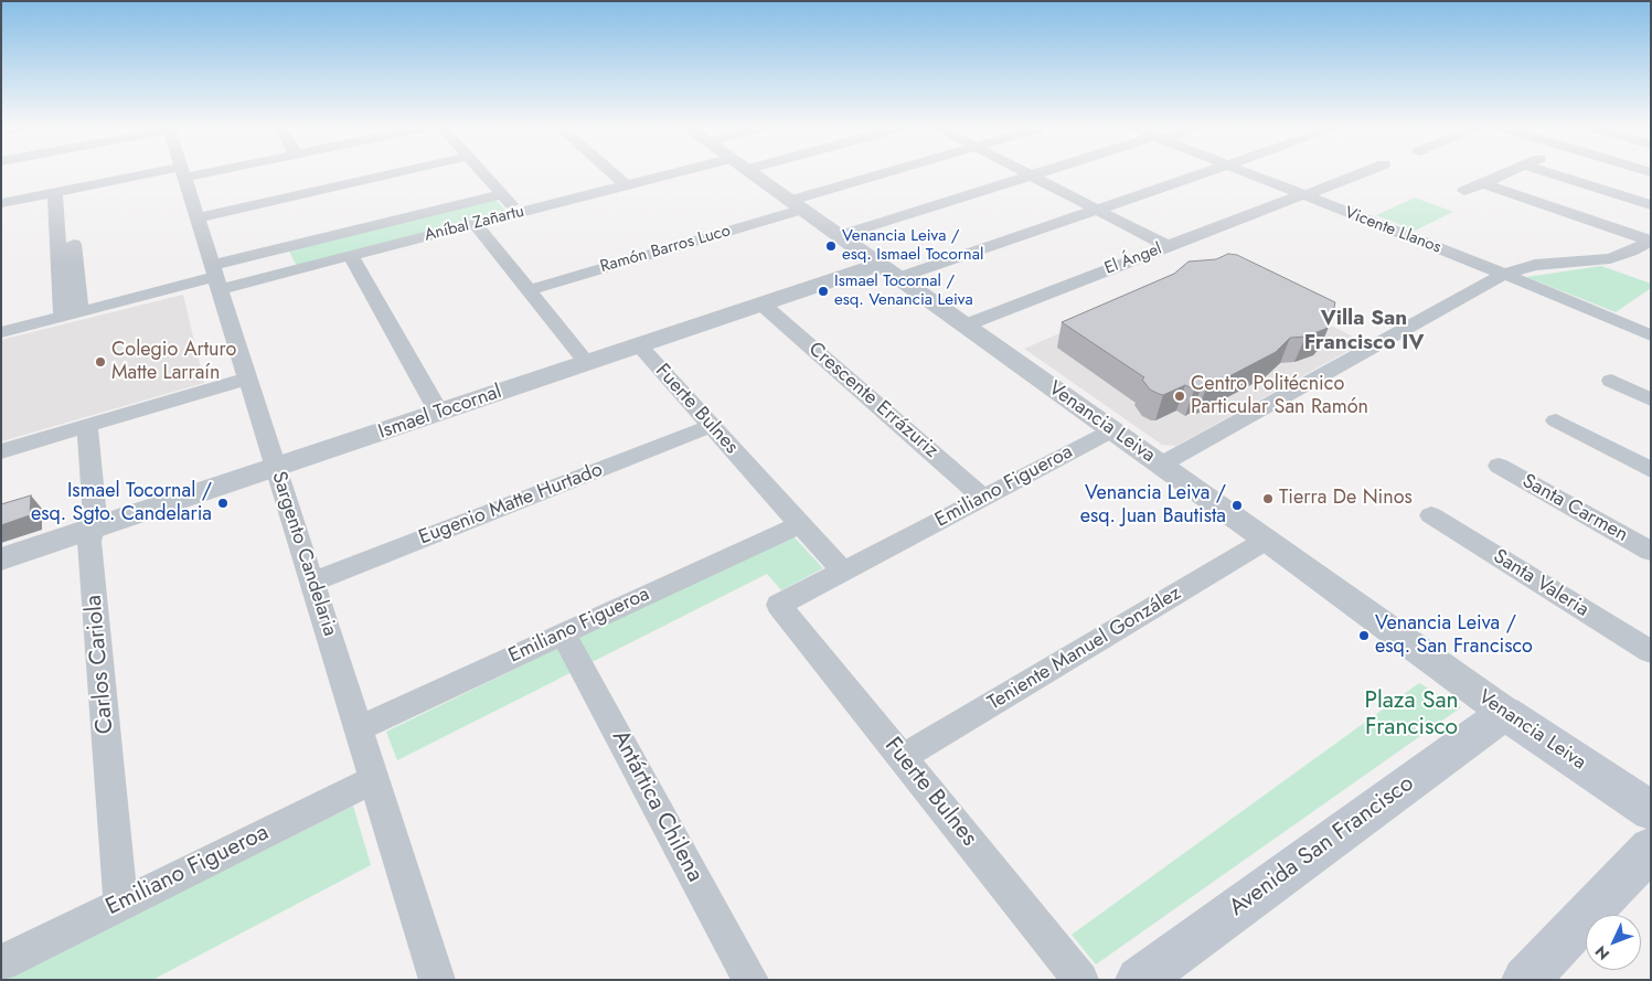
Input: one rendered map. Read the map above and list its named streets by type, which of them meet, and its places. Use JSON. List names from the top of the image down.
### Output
{
  "streets": {
    "main road": ["Venancia Leiva", "Avenida San Francisco"],
    "street": [
      "Aníbal Zañartu",
      "Vicente Llanos",
      "Ramón Barros Luco",
      "El Ángel",
      "Crescente Errázuriz",
      "Fuerte Bulnes",
      "Ismael Tocornal",
      "Emiliano Figueroa",
      "Eugenio Matte Hurtado",
      "Santa Carmen",
      "Sargento Candelaria",
      "Santa Valeria",
      "Teniente Manuel González",
      "Carlos Cariola",
      "Antártica Chilena"
    ]
  },
  "crossings": [
    ["Aníbal Zañartu", "Sargento Candelaria"],
    ["Vicente Llanos", "El Ángel"],
    ["Ramón Barros Luco", "Venancia Leiva"],
    ["El Ángel", "Venancia Leiva"],
    ["Crescente Errázuriz", "Ismael Tocornal"],
    ["Crescente Errázuriz", "Emiliano Figueroa"],
    ["Fuerte Bulnes", "Ismael Tocornal"],
    ["Fuerte Bulnes", "Emiliano Figueroa"],
    ["Fuerte Bulnes", "Eugenio Matte Hurtado"],
    ["Fuerte Bulnes", "Teniente Manuel González"],
    ["Ismael Tocornal", "Venancia Leiva"],
    ["Ismael Tocornal", "Sargento Candelaria"],
    ["Ismael Tocornal", "Carlos Cariola"],
    ["Venancia Leiva", "Emiliano Figueroa"],
    ["Venancia Leiva", "Teniente Manuel González"],
    ["Venancia Leiva", "Avenida San Francisco"],
    ["Emiliano Figueroa", "Sargento Candelaria"],
    ["Emiliano Figueroa", "Carlos Cariola"],
    ["Emiliano Figueroa", "Antártica Chilena"],
    ["Eugenio Matte Hurtado", "Sargento Candelaria"]
  ],
  "districts": ["Villa San Francisco IV"],
  "parks": ["Plaza San Francisco"],
  "places": [
    "Venancia Leiva / esq. Ismael Tocornal",
    "Ismael Tocornal / esq. Venancia Leiva",
    "Colegio Arturo Matte Larraín",
    "Centro Politécnico Particular San Ramón",
    "Tierra De Ninos",
    "Ismael Tocornal / esq. Sgto. Candelaria",
    "Venancia Leiva / esq. Juan Bautista",
    "Venancia Leiva / esq. San Francisco"
  ],
  "north": "bottom left"
}
